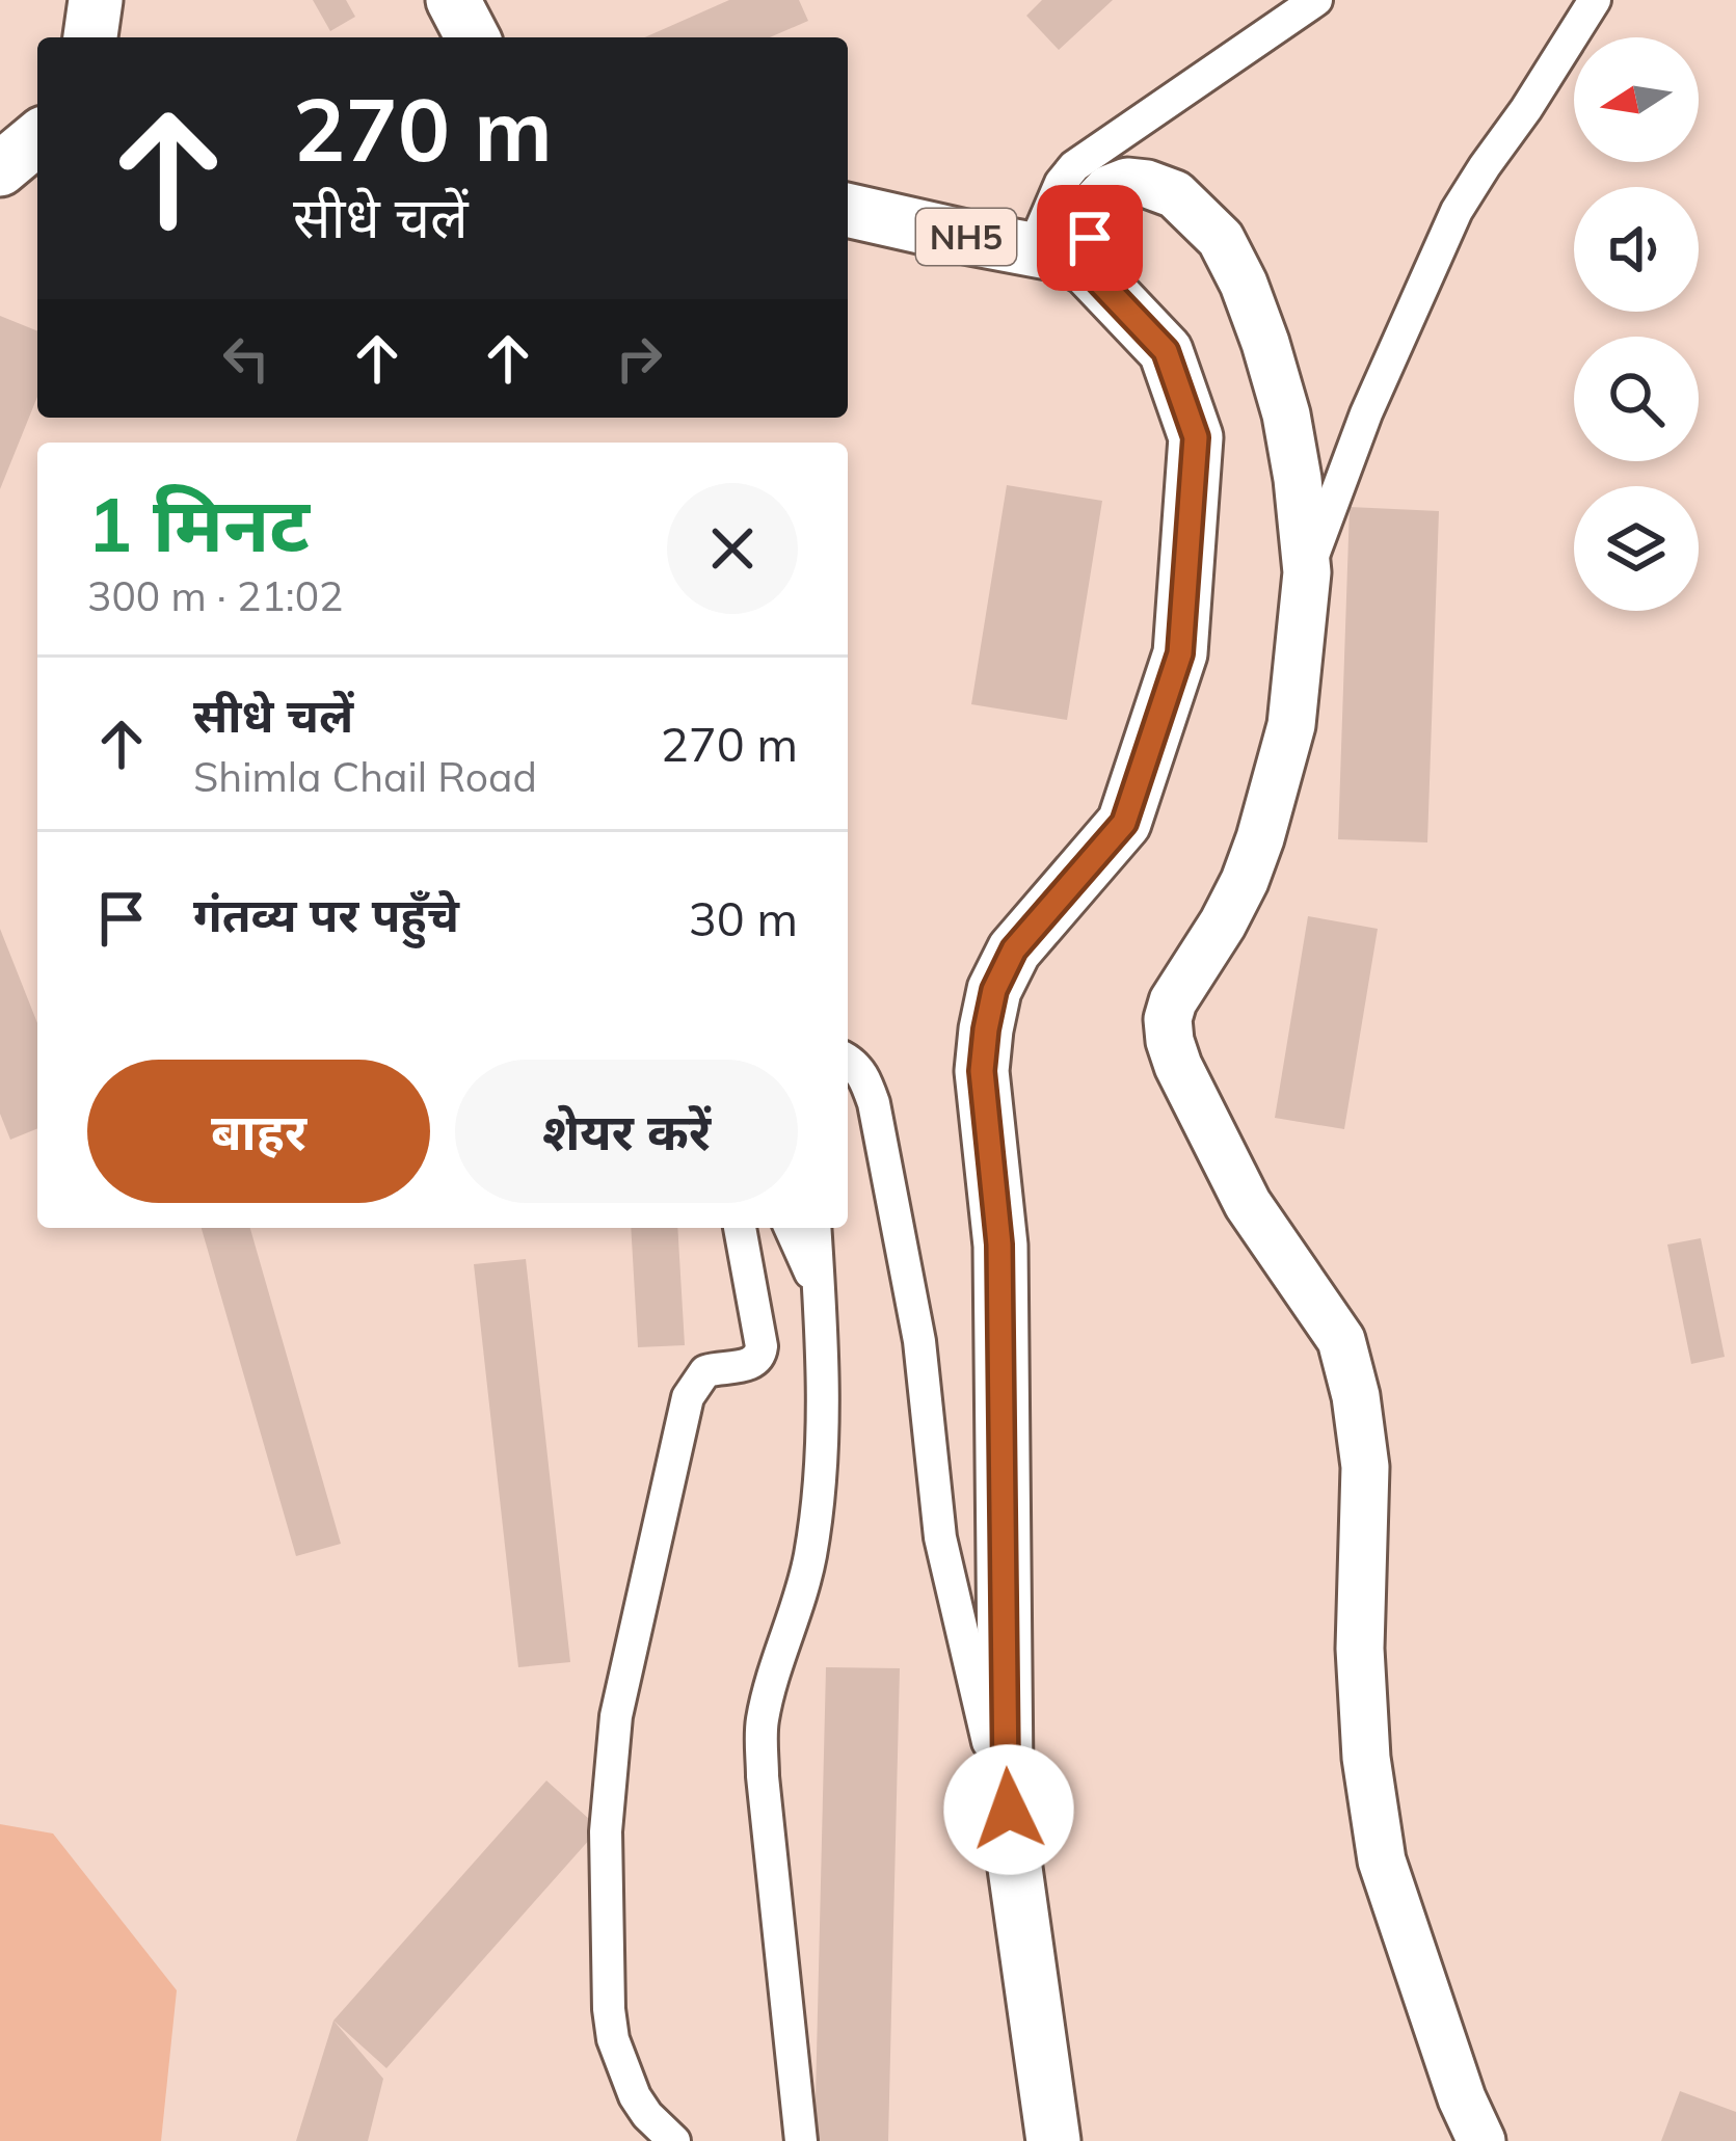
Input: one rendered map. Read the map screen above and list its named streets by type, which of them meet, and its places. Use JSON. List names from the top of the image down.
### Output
{
  "streets": {
    "highway": ["NH5"]
  },
  "north": "left",
  "page": {
    "turn": ["270 m", "सीधे चलें"],
    "heading": ["1 मिनट", "300 m · 21:02"],
    "list": [
      {
        "name": "सीधे चलें",
        "note": "Shimla Chail Road",
        "value": "270 m"
      },
      {
        "name": "गंतव्य पर पहुँचे",
        "value": "30 m"
      }
    ],
    "buttons": ["बाहर", "शेयर करें"]
  }
}
